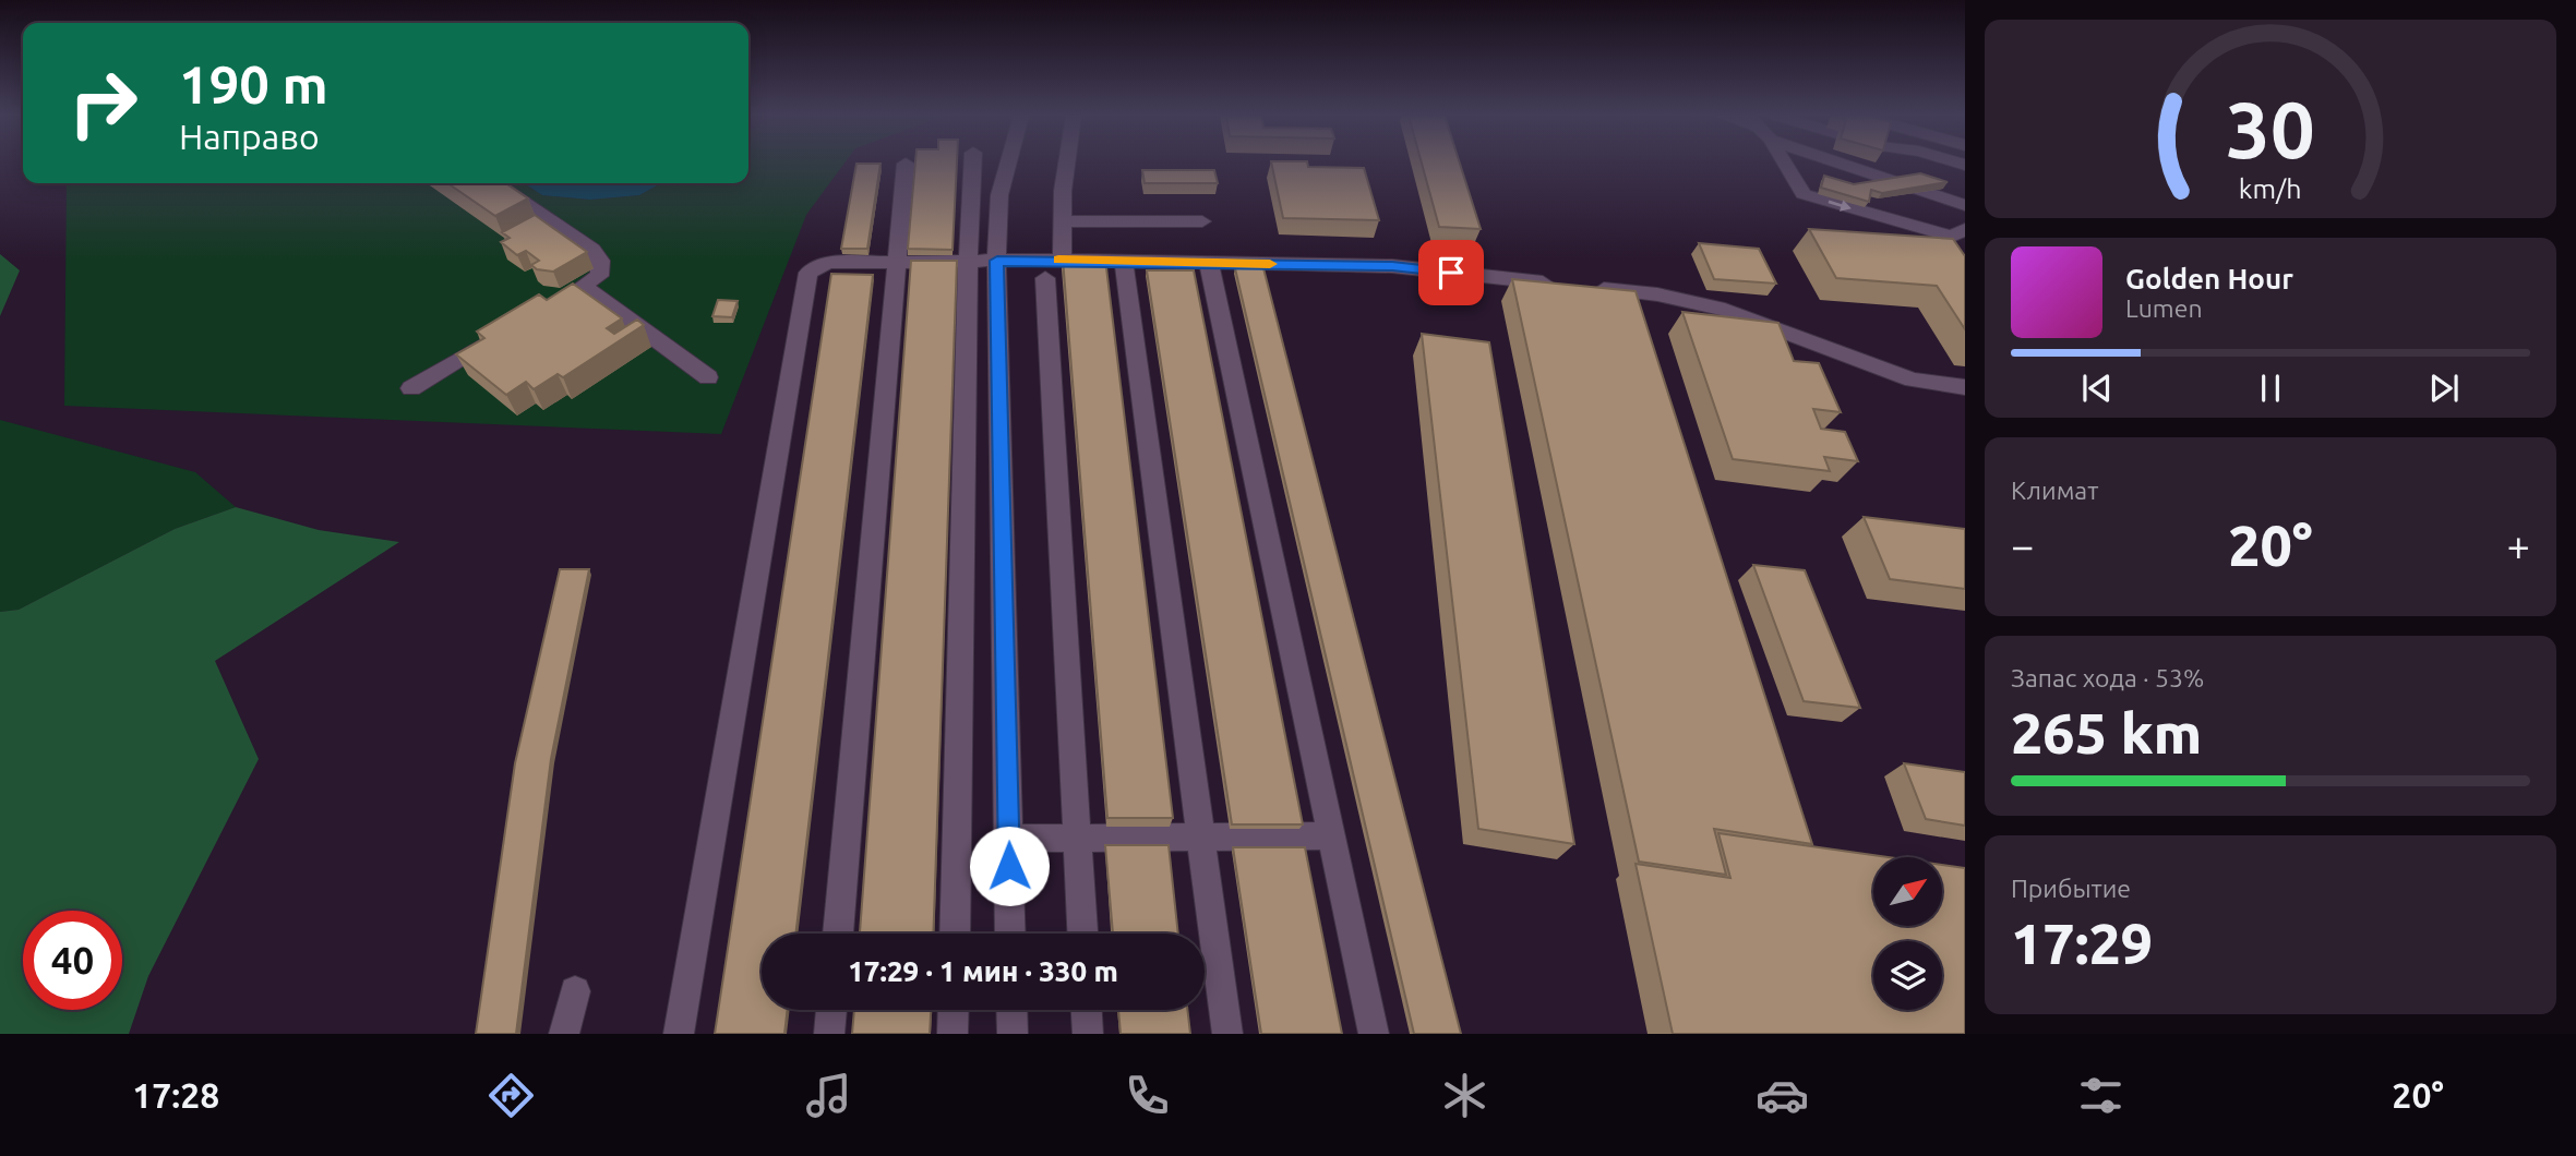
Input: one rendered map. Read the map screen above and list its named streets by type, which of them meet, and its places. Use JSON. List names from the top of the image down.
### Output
{
  "north": "top right",
  "page": {
    "turn": ["190 m", "Направо"],
    "song": ["Golden Hour", "Lumen"],
    "tile": [
      "Климат",
      ["Запас хода · 53%", "265 km"],
      ["Прибытие", "17:29"]
    ],
    "heat": ["−", "20°", "+"],
    "limit": "40",
    "trip": "17:29 · 1 мин · 330 m",
    "tabs": ["17:28", "20°"],
    "gauge": ["30", "km/h"]
  }
}
